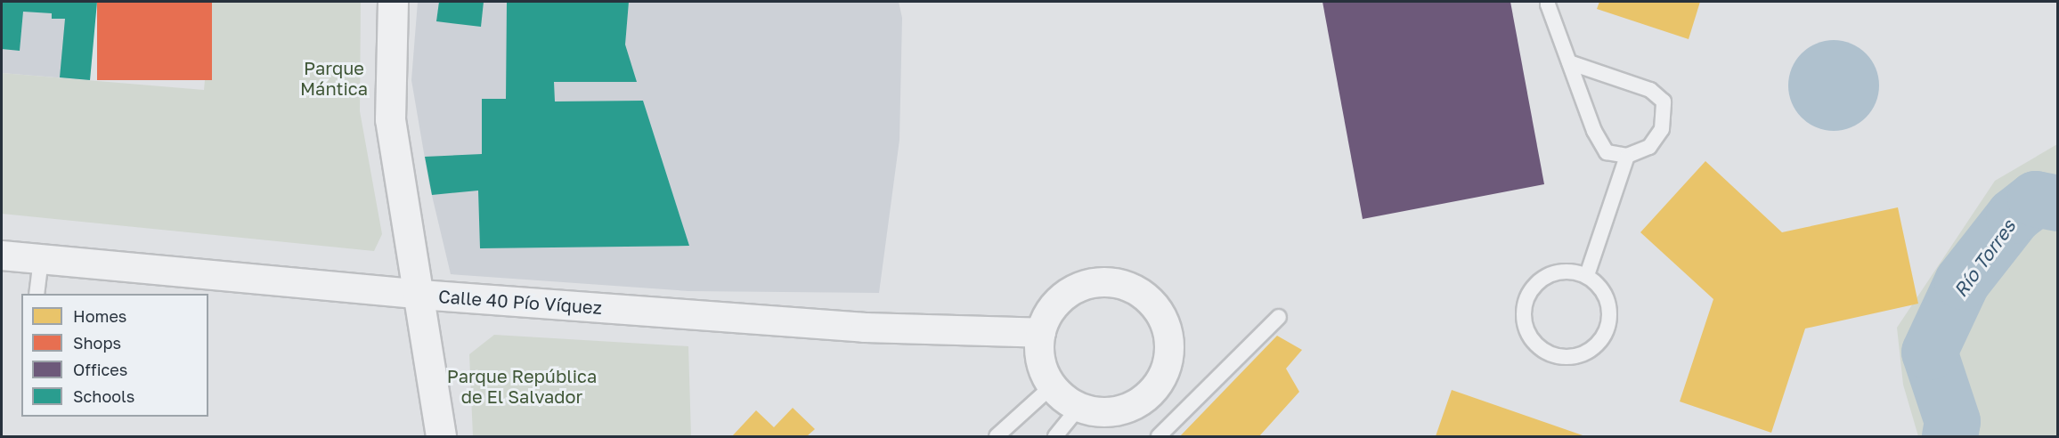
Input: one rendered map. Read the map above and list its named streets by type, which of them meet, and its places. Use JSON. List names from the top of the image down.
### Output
{
  "streets": {
    "street": ["Calle 40 Pío Víquez"]
  },
  "water": ["Río Torres"],
  "parks": ["Parque Mántica", "Parque República de El Salvador"],
  "legend": [
    "Homes",
    "Shops",
    "Offices",
    "Schools"
  ]
}
